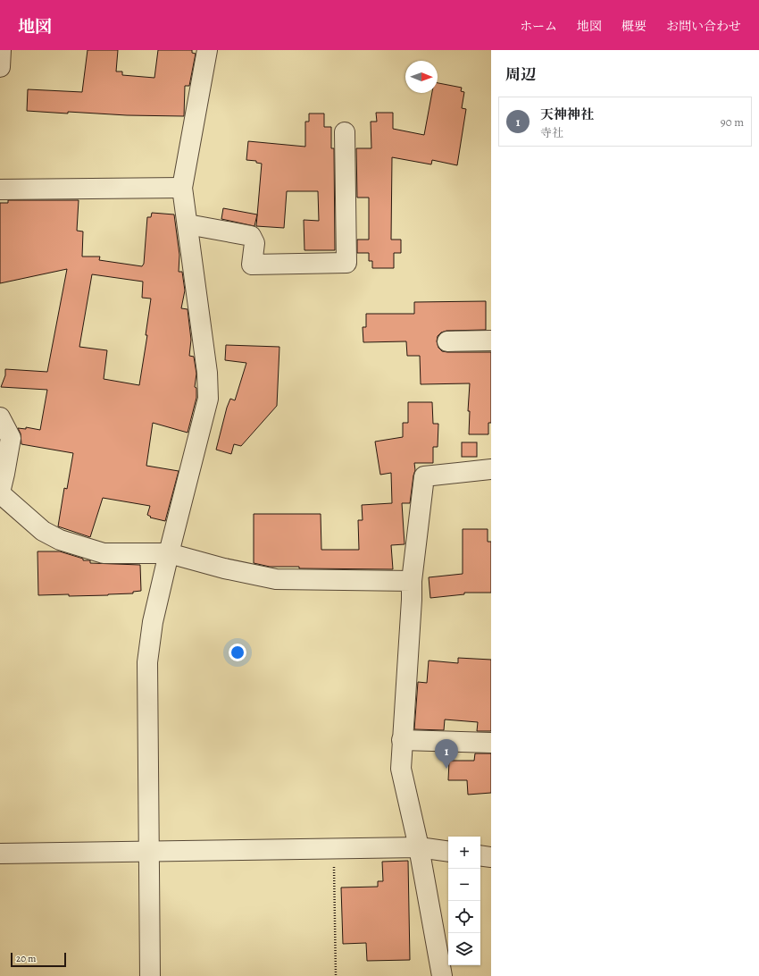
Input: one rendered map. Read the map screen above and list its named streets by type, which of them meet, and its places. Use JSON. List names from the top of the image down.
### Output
{
  "scale_bar": "20 m",
  "north": "right",
  "page": {
    "header": "地図",
    "nav": [
      "ホーム",
      "地図",
      "概要",
      "お問い合わせ"
    ],
    "heading": "周辺",
    "list": [
      {
        "mark": "1",
        "name": "天神神社",
        "note": "寺社",
        "value": "90 m"
      }
    ],
    "pins": "1",
    "map_buttons": ["+", "−"],
    "scale": "20 m"
  }
}
